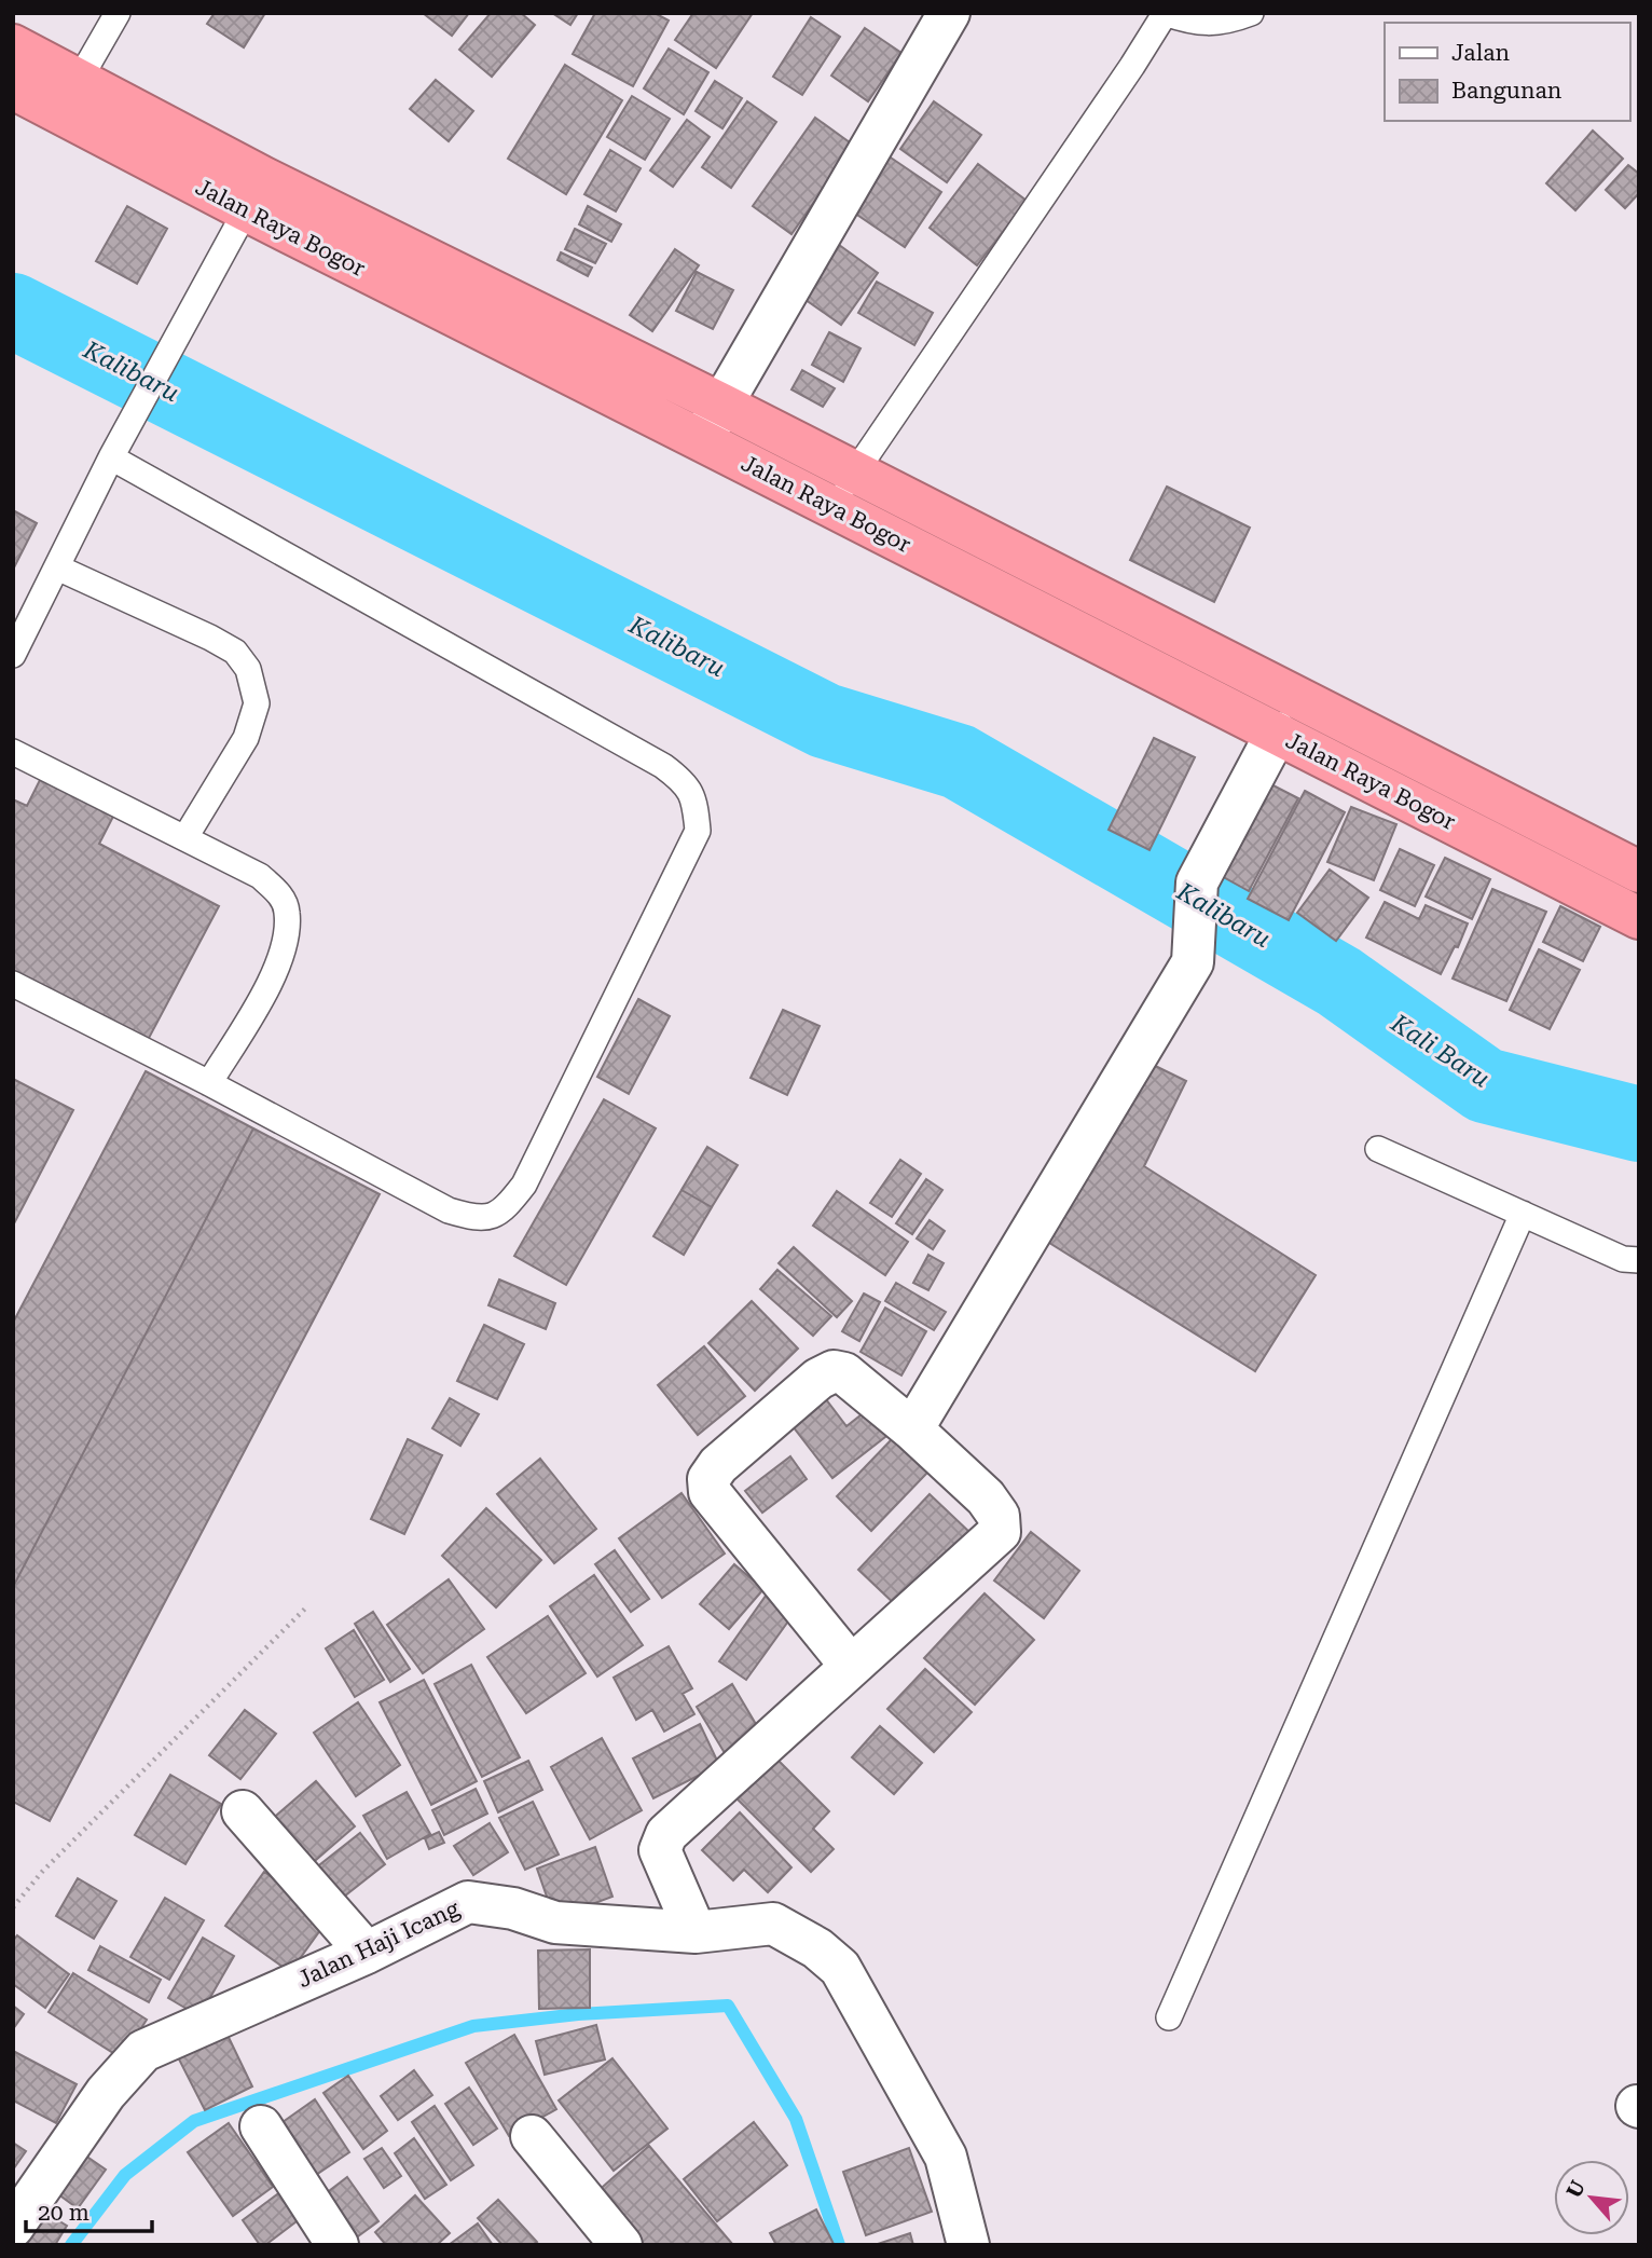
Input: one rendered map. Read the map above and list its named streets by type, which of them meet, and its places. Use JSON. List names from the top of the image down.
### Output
{
  "streets": {
    "highway": ["Jalan Raya Bogor"],
    "street": ["Jalan Haji Icang"]
  },
  "water": ["Kalibaru", "Kali Baru"],
  "legend": ["Jalan", "Bangunan"],
  "scale_bar": "20 m",
  "north": "top left"
}
